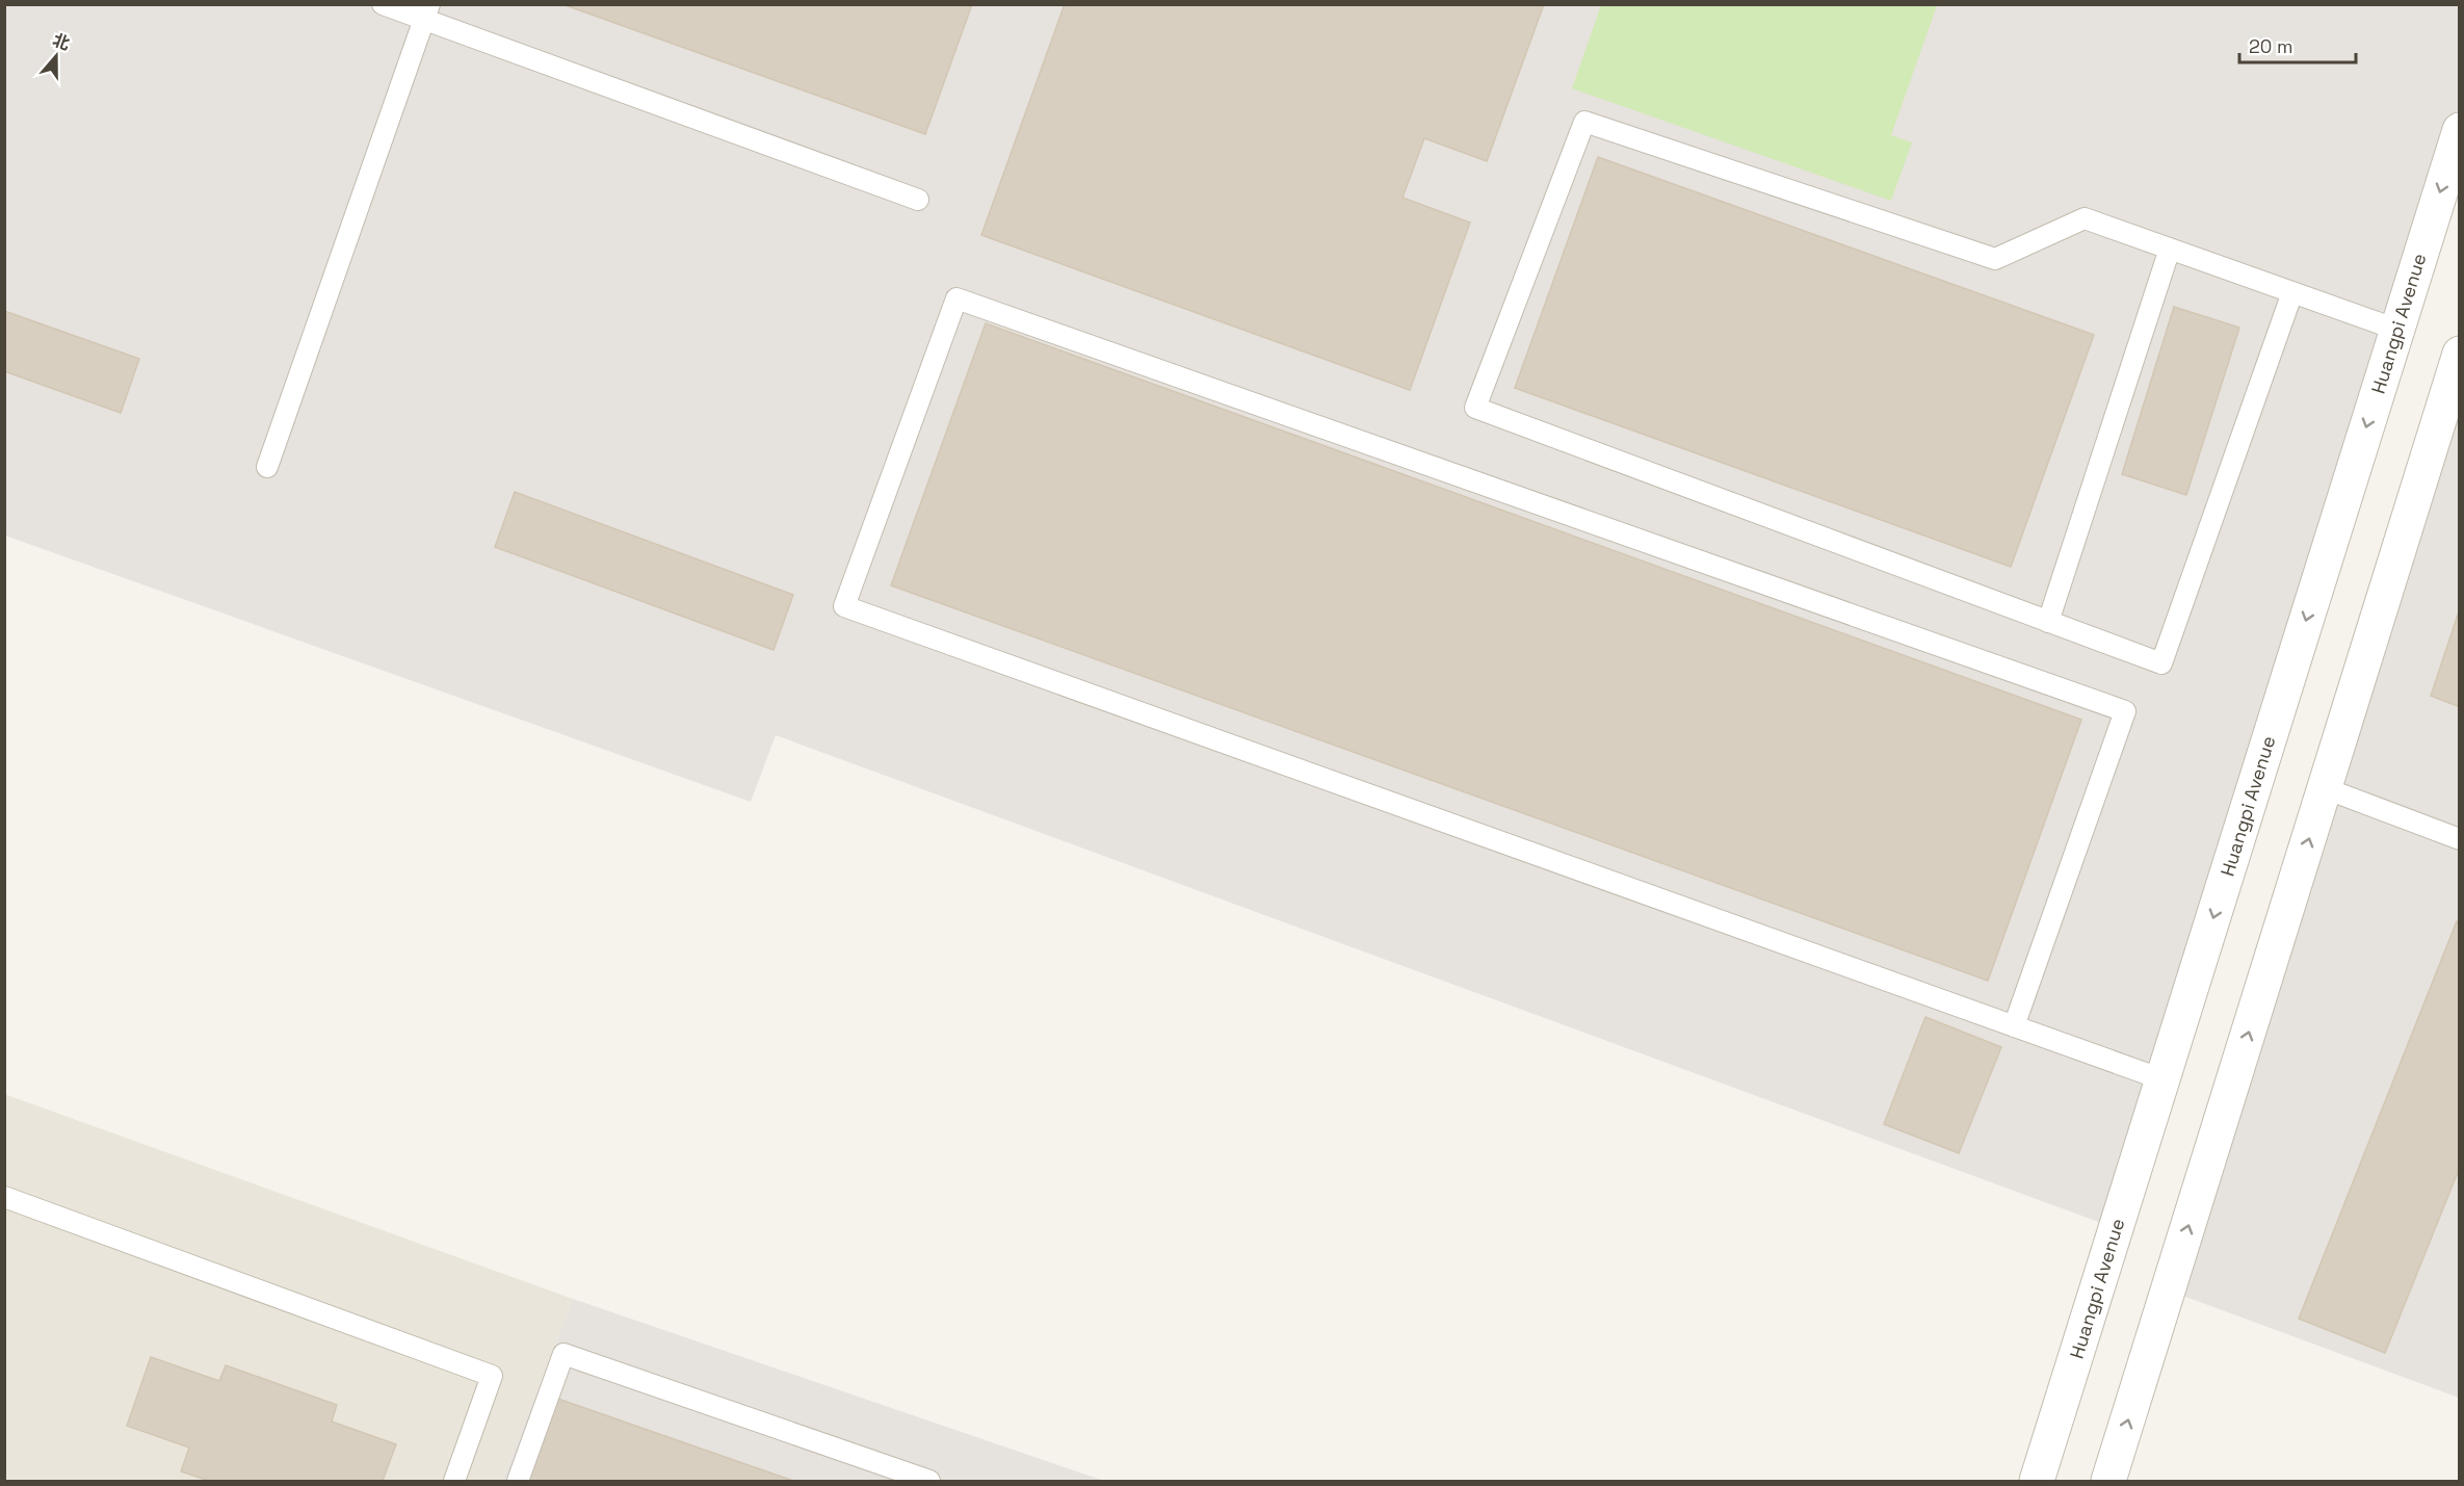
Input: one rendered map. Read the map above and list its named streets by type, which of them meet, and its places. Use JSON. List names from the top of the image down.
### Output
{
  "streets": {
    "street": ["Huangpi Avenue"]
  },
  "scale_bar": "20 m",
  "north": "top"
}
